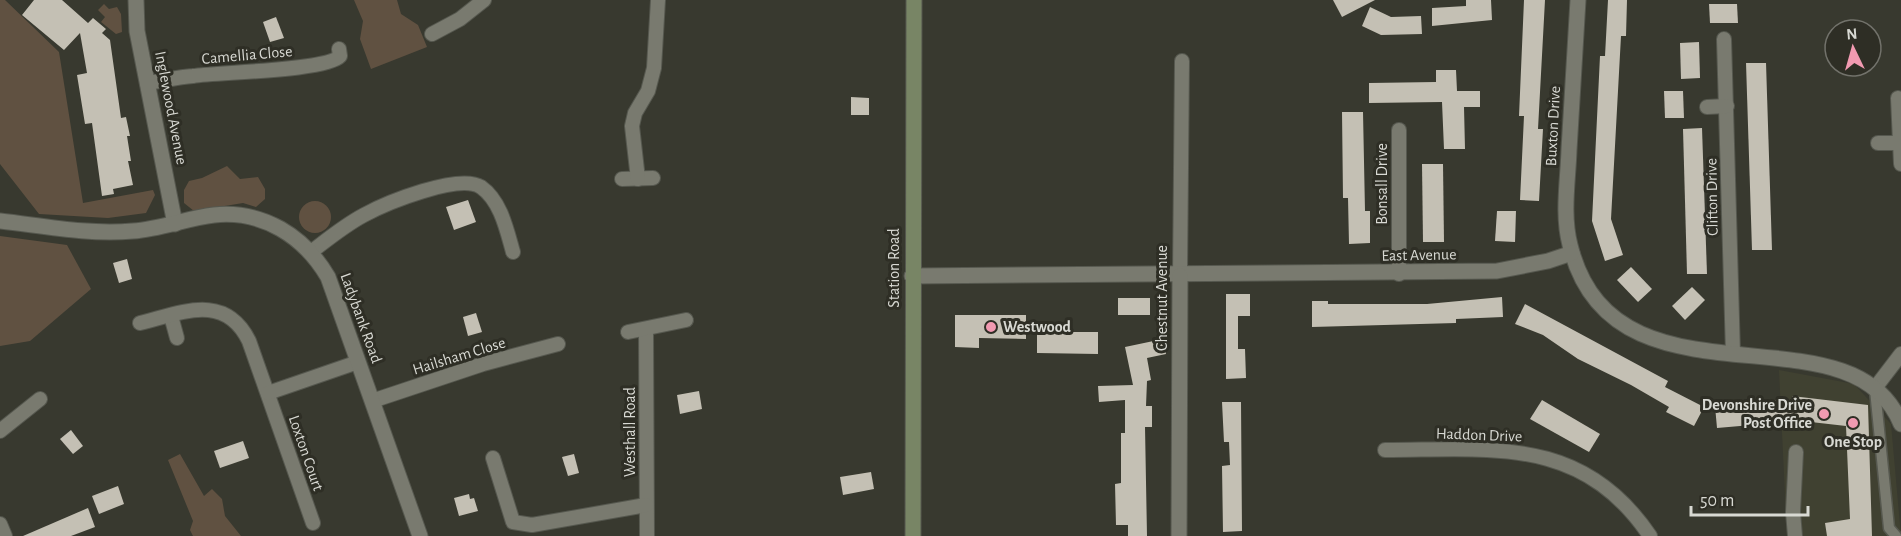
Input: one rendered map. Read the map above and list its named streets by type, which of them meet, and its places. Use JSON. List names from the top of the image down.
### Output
{
  "streets": {
    "main road": ["Station Road"],
    "street": [
      "Camellia Close",
      "Inglewood Avenue",
      "Buxton Drive",
      "Bonsall Drive",
      "Clifton Drive",
      "East Avenue",
      "Chestnut Avenue",
      "Ladybank Road",
      "Hailsham Close",
      "Westhall Road",
      "Haddon Drive",
      "Loxton Court"
    ]
  },
  "crossings": [
    ["Camellia Close", "Inglewood Avenue"],
    ["Inglewood Avenue", "Ladybank Road"],
    ["Buxton Drive", "East Avenue"],
    ["Bonsall Drive", "East Avenue"],
    ["East Avenue", "Station Road"],
    ["East Avenue", "Chestnut Avenue"],
    ["Ladybank Road", "Hailsham Close"]
  ],
  "places": ["Westwood", "Devonshire Drive Post Office", "One Stop"],
  "scale_bar": "50 m",
  "north": "top"
}
